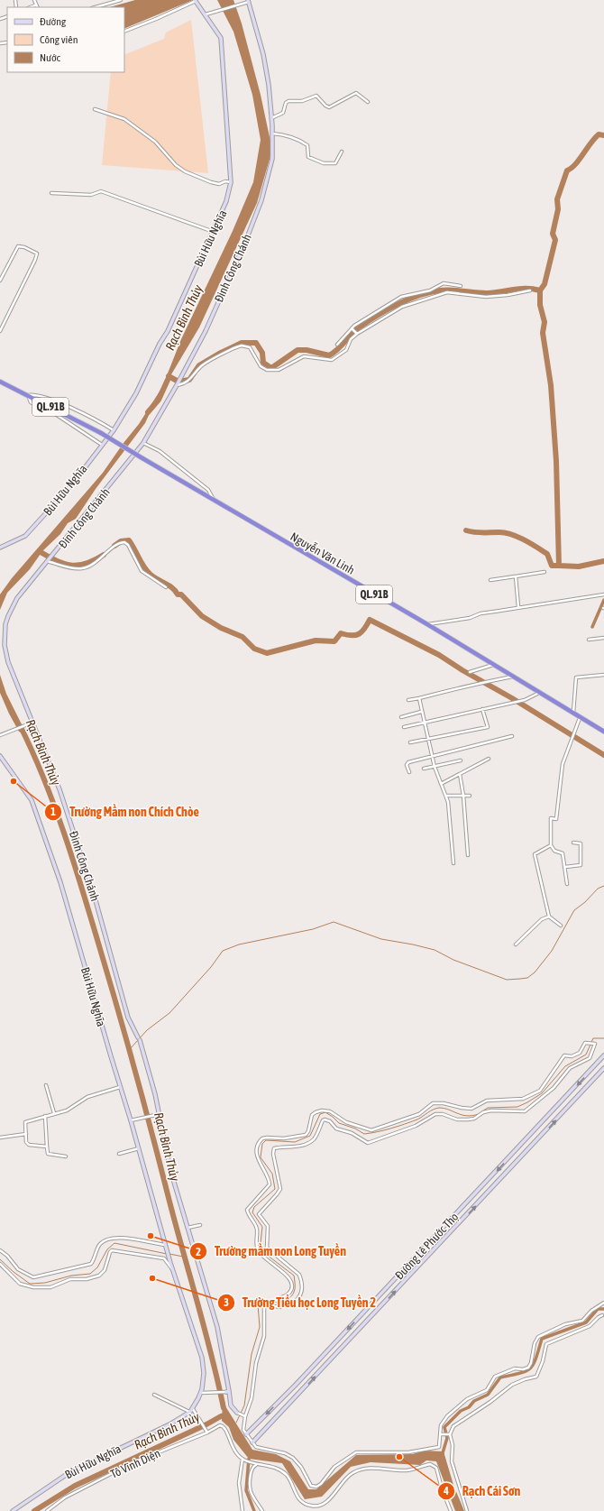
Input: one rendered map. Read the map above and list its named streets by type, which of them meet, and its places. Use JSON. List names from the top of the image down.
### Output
{
  "streets": {
    "highway": ["QL.91B", "Nguyễn Văn Linh"],
    "street": [
      "Bùi Hữu Nghĩa",
      "Đinh Công Chánh",
      "Đường Lê Phước Thọ",
      "Tô Vĩnh Diện"
    ]
  },
  "crossings": [
    ["QL.91B", "Nguyễn Văn Linh"]
  ],
  "water": ["Rạch Bình Thủy"],
  "places": [
    "Trường Mầm non Chích Chòe",
    "Trường mầm non Long Tuyền",
    "Trường Tiểu học Long Tuyền 2",
    "Rạch Cái Sơn"
  ],
  "legend": ["Đường", "Công viên", "Nước"]
}
